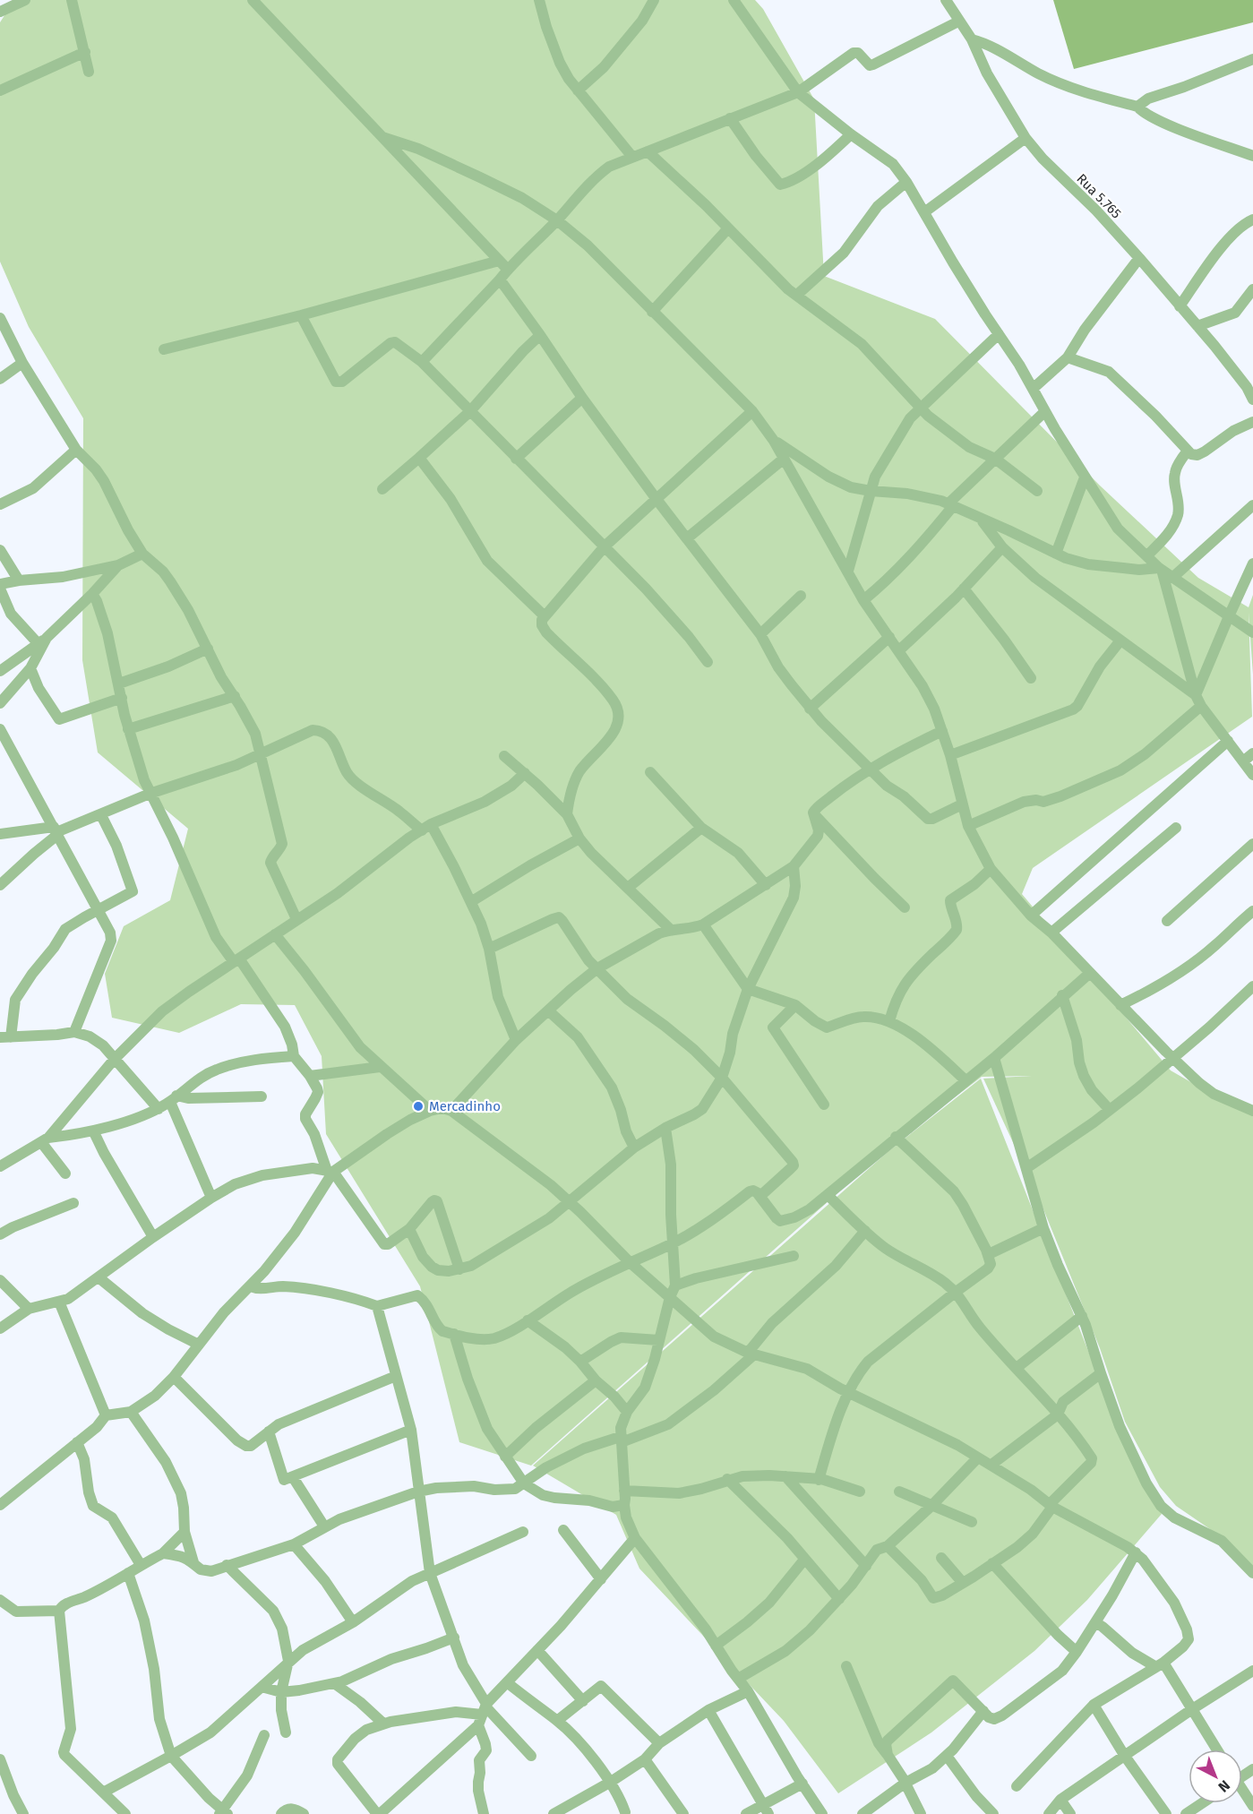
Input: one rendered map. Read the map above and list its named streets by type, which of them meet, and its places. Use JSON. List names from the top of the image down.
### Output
{
  "streets": {
    "street": ["Rua 5.765"]
  },
  "places": ["Mercadinho"],
  "north": "bottom right"
}
